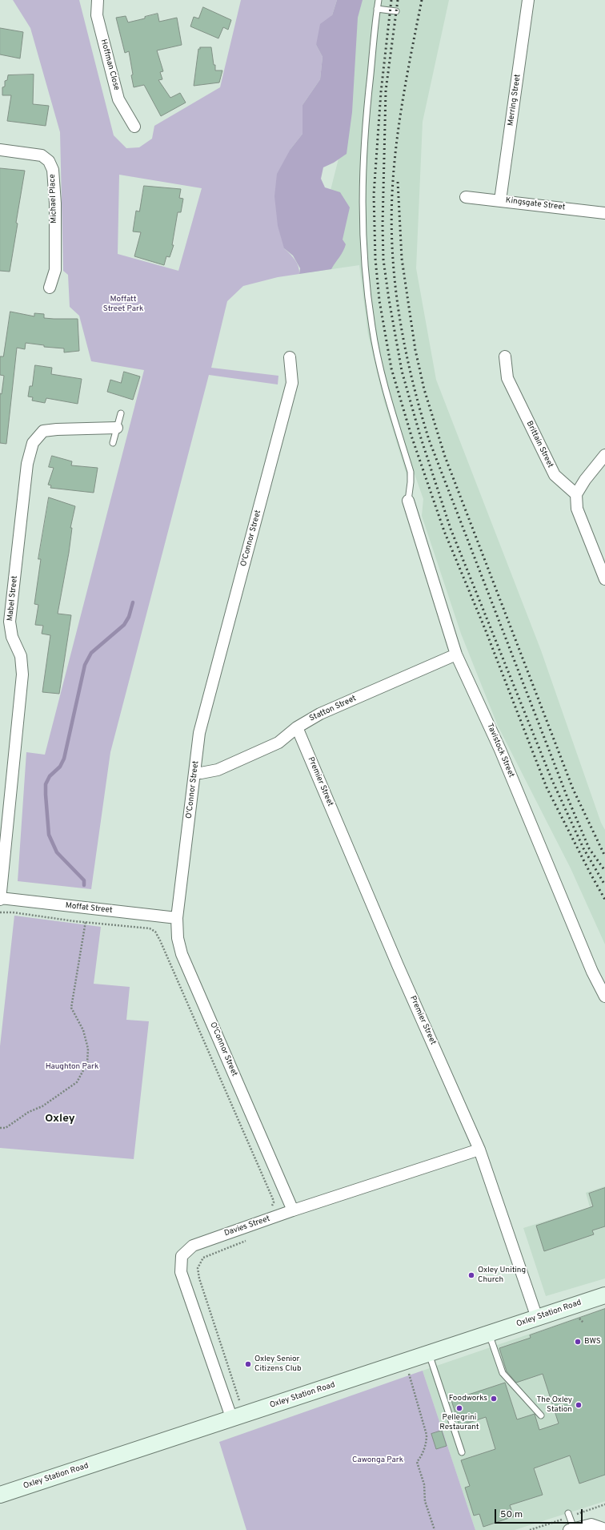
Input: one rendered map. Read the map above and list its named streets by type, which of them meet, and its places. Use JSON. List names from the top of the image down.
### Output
{
  "streets": {
    "main road": ["Oxley Station Road"],
    "street": [
      "Hoffman Close",
      "Merring Street",
      "Michael Place",
      "Kingsgate Street",
      "Brittain Street",
      "O'Connor Street",
      "Mabel Street",
      "Statton Street",
      "Tavistock Street",
      "Premier Street",
      "Moffat Street",
      "Davies Street"
    ]
  },
  "crossings": [
    ["Merring Street", "Kingsgate Street"],
    ["O'Connor Street", "Statton Street"],
    ["O'Connor Street", "Moffat Street"],
    ["O'Connor Street", "Davies Street"],
    ["Mabel Street", "Moffat Street"],
    ["Statton Street", "Tavistock Street"],
    ["Statton Street", "Premier Street"],
    ["Premier Street", "Davies Street"],
    ["Premier Street", "Oxley Station Road"],
    ["Davies Street", "Oxley Station Road"]
  ],
  "districts": ["Oxley"],
  "parks": ["Moffatt Street Park", "Haughton Park", "Cawonga Park"],
  "places": [
    "Oxley Uniting Church",
    "BWS",
    "Oxley Senior Citizens Club",
    "Foodworks",
    "The Oxley Station",
    "Pellegrini Restaurant"
  ],
  "scale_bar": "50 m"
}
